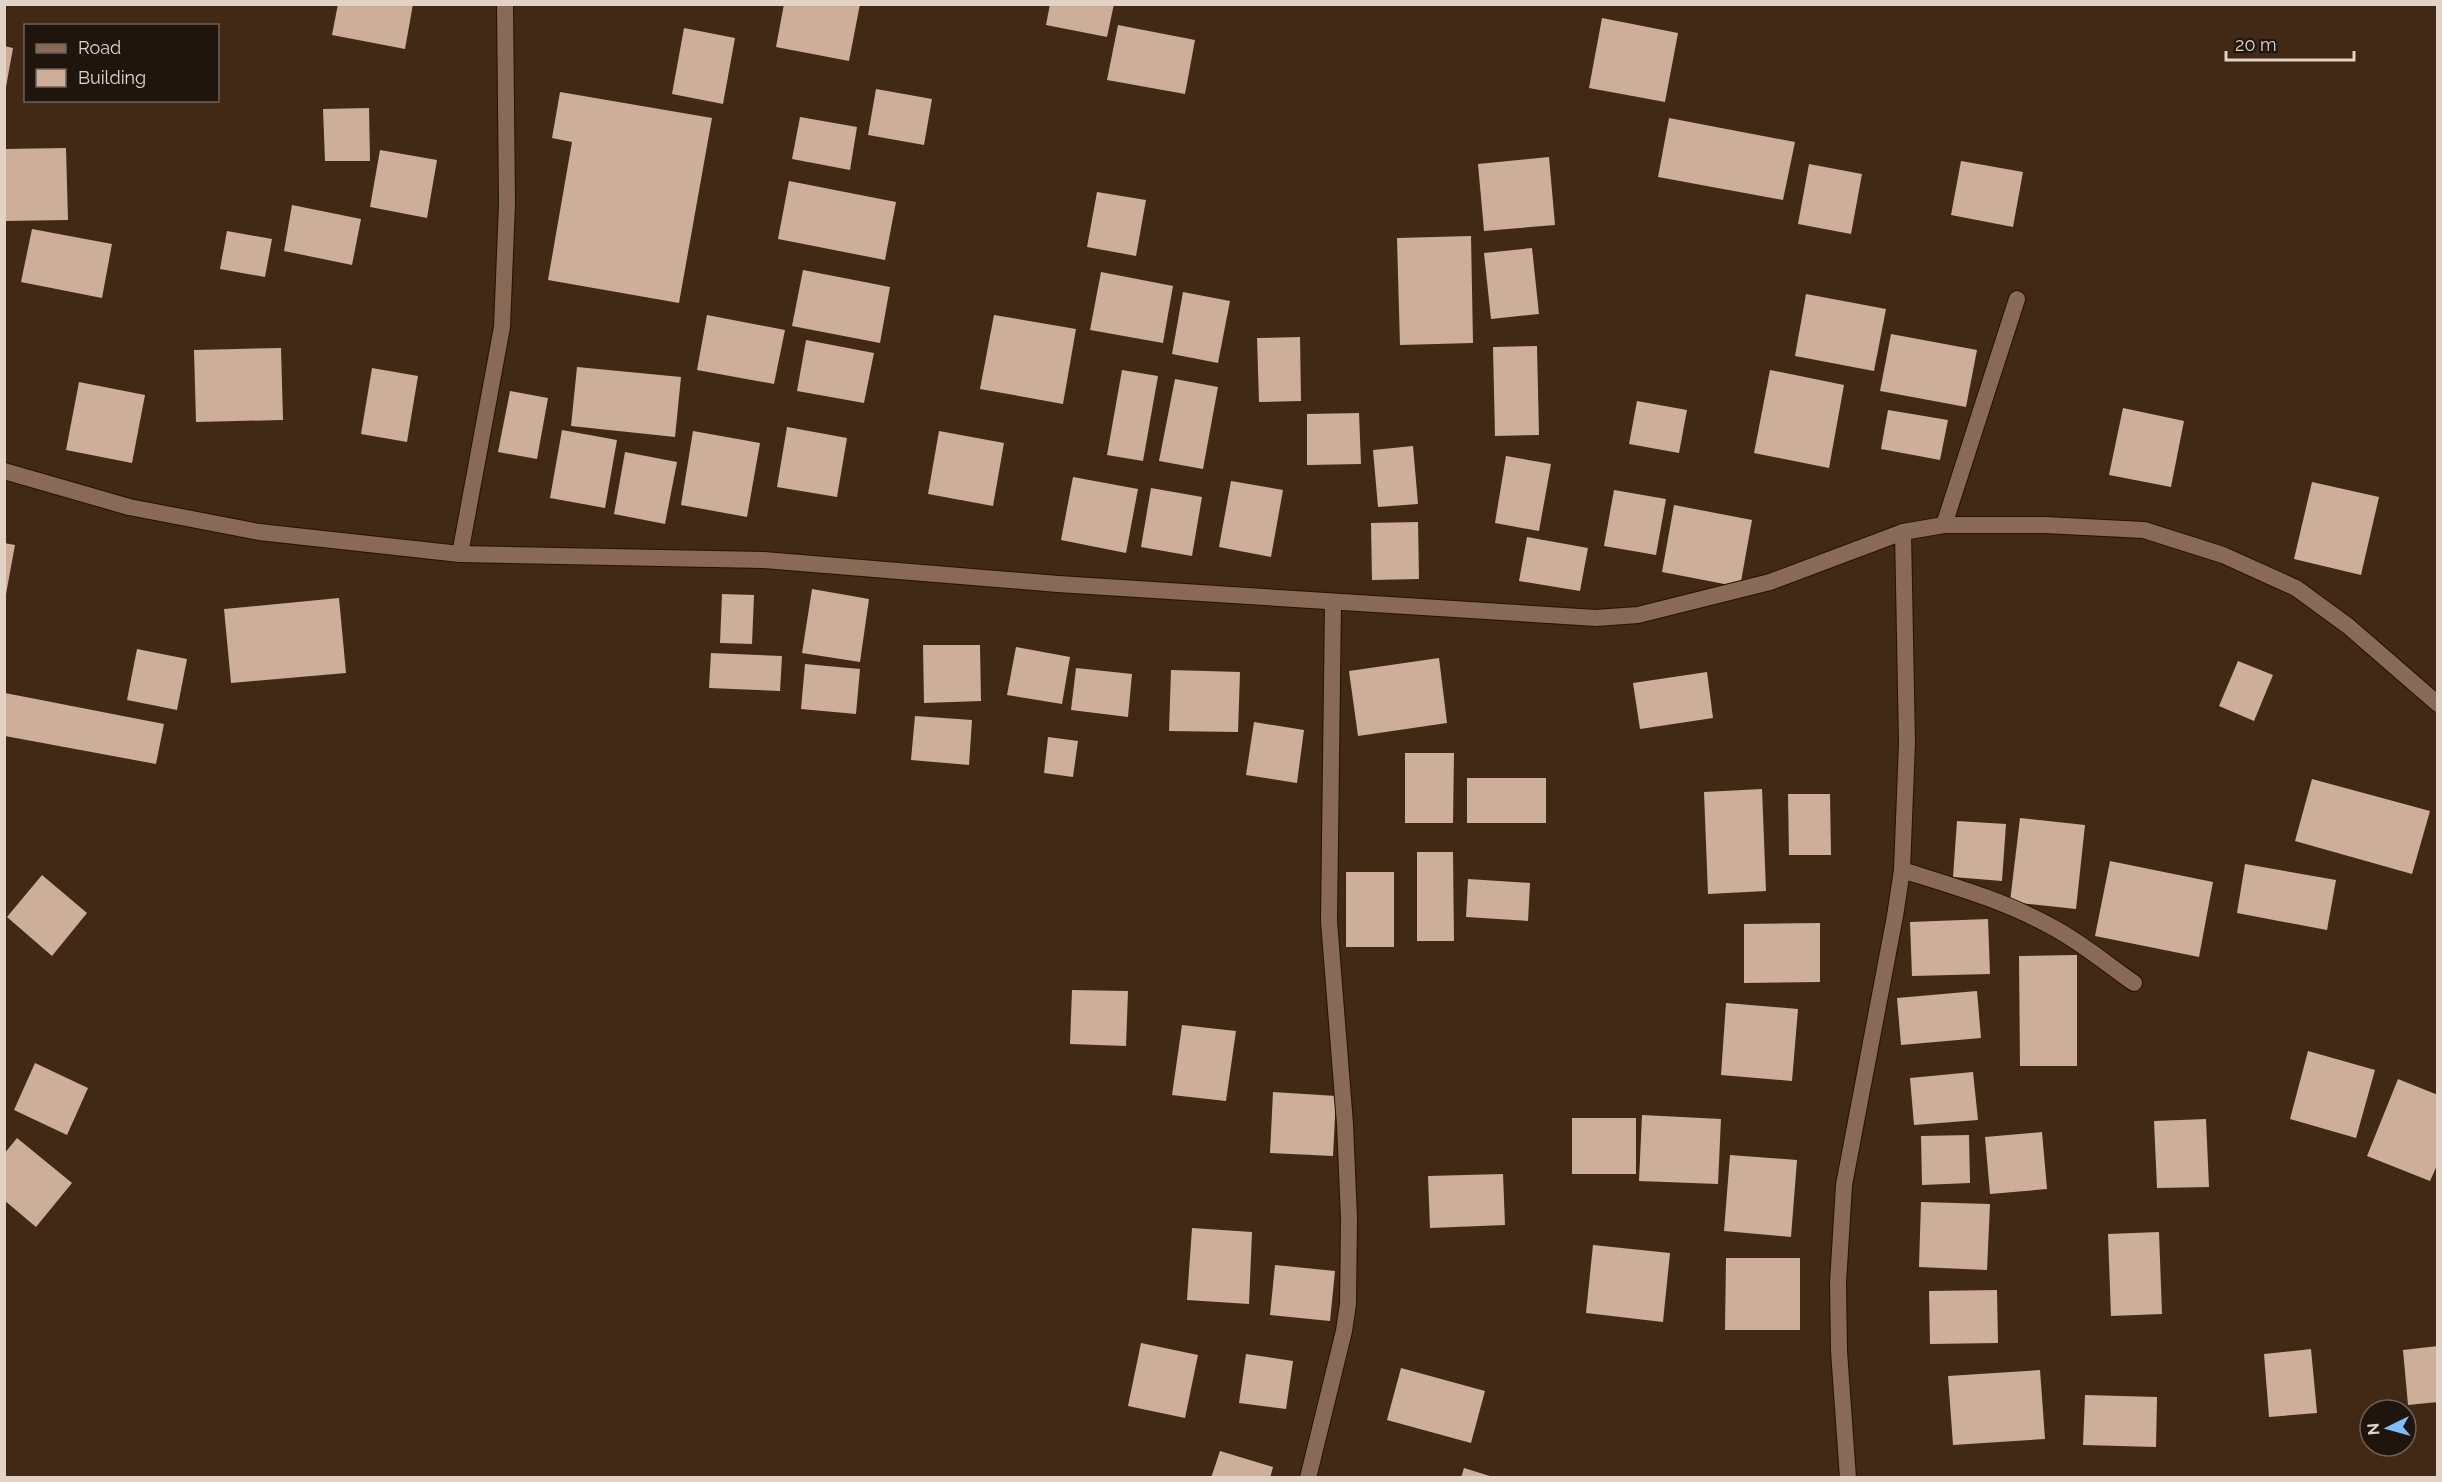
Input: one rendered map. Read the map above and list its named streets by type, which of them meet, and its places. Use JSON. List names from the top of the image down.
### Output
{
  "legend": ["Road", "Building"],
  "scale_bar": "20 m",
  "north": "left"
}
